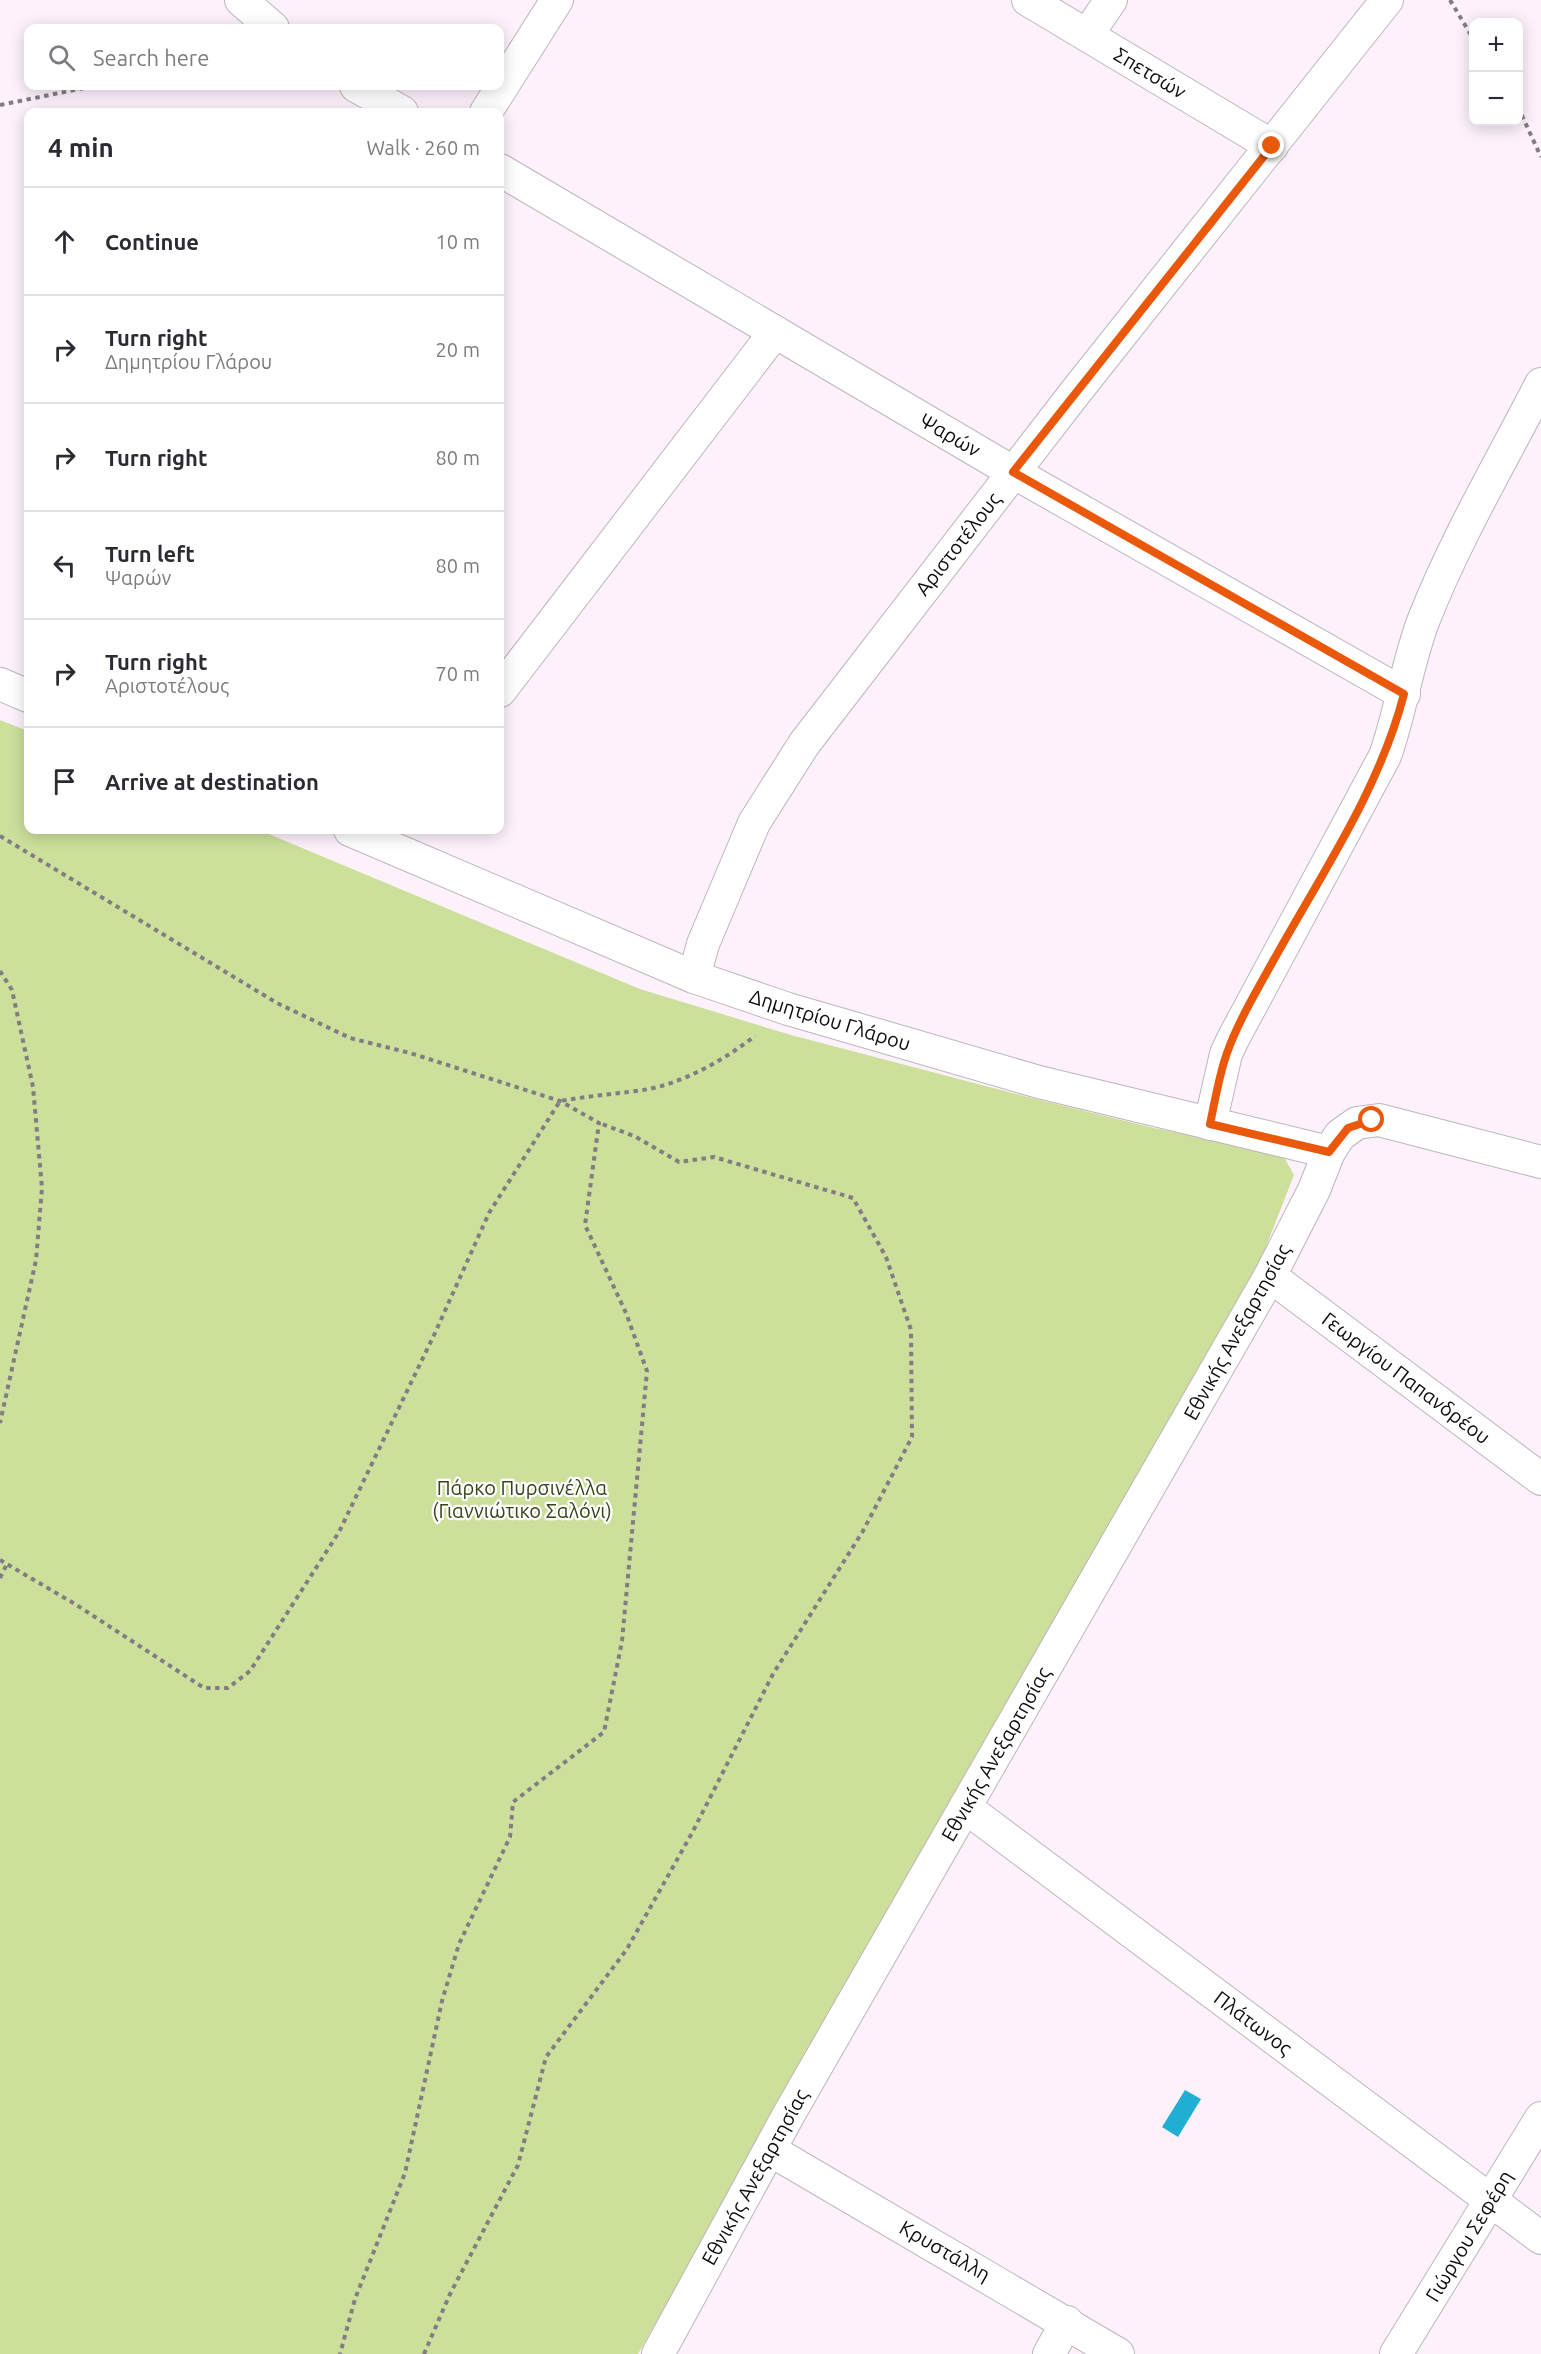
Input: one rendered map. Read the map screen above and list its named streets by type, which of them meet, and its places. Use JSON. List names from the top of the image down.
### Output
{
  "streets": {
    "street": [
      "Σπετσών",
      "Ψαρών",
      "Αριστοτέλους",
      "Δημητρίου Γλάρου",
      "Εθνικής Ανεξαρτησίας",
      "Γεωργίου Παπανδρέου",
      "Πλάτωνος",
      "Γιώργου Σεφέρη",
      "Κρυστάλλη"
    ]
  },
  "crossings": [
    ["Σπετσών", "Αριστοτέλους"],
    ["Ψαρών", "Αριστοτέλους"],
    ["Αριστοτέλους", "Δημητρίου Γλάρου"],
    ["Δημητρίου Γλάρου", "Εθνικής Ανεξαρτησίας"],
    ["Εθνικής Ανεξαρτησίας", "Γεωργίου Παπανδρέου"],
    ["Εθνικής Ανεξαρτησίας", "Πλάτωνος"],
    ["Εθνικής Ανεξαρτησίας", "Κρυστάλλη"],
    ["Πλάτωνος", "Γιώργου Σεφέρη"]
  ],
  "parks": ["Πάρκο Πυρσινέλλα (Γιαννιώτικο Σαλόνι)"],
  "page": {
    "map_buttons": ["+", "−"],
    "search": "Search here",
    "heading": ["4 min", "Walk · 260 m"],
    "list": [
      ["Continue", "10 m"],
      ["Turn right", "Δημητρίου Γλάρου", "20 m"],
      ["Turn right", "80 m"],
      ["Turn left", "Ψαρών", "80 m"],
      ["Turn right", "Αριστοτέλους", "70 m"],
      "Arrive at destination"
    ]
  }
}
